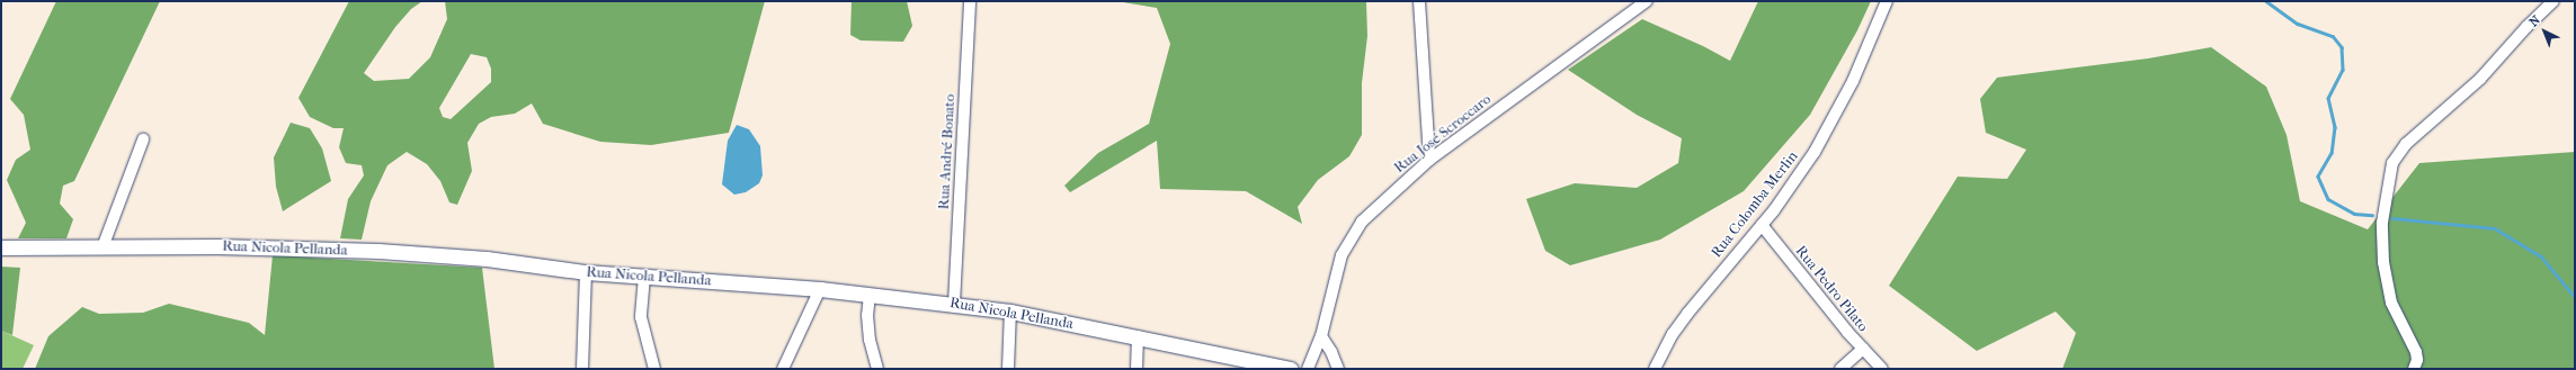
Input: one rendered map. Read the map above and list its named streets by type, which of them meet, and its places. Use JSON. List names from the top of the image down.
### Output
{
  "streets": {
    "main road": ["Rua Nicola Pellanda"],
    "street": [
      "Rua José Scroccaro",
      "Rua André Bonato",
      "Rua Colomba Merlin",
      "Rua Pedro Pilato"
    ]
  },
  "crossings": [
    ["Rua André Bonato", "Rua Nicola Pellanda"],
    ["Rua Colomba Merlin", "Rua Pedro Pilato"]
  ],
  "north": "top left"
}
